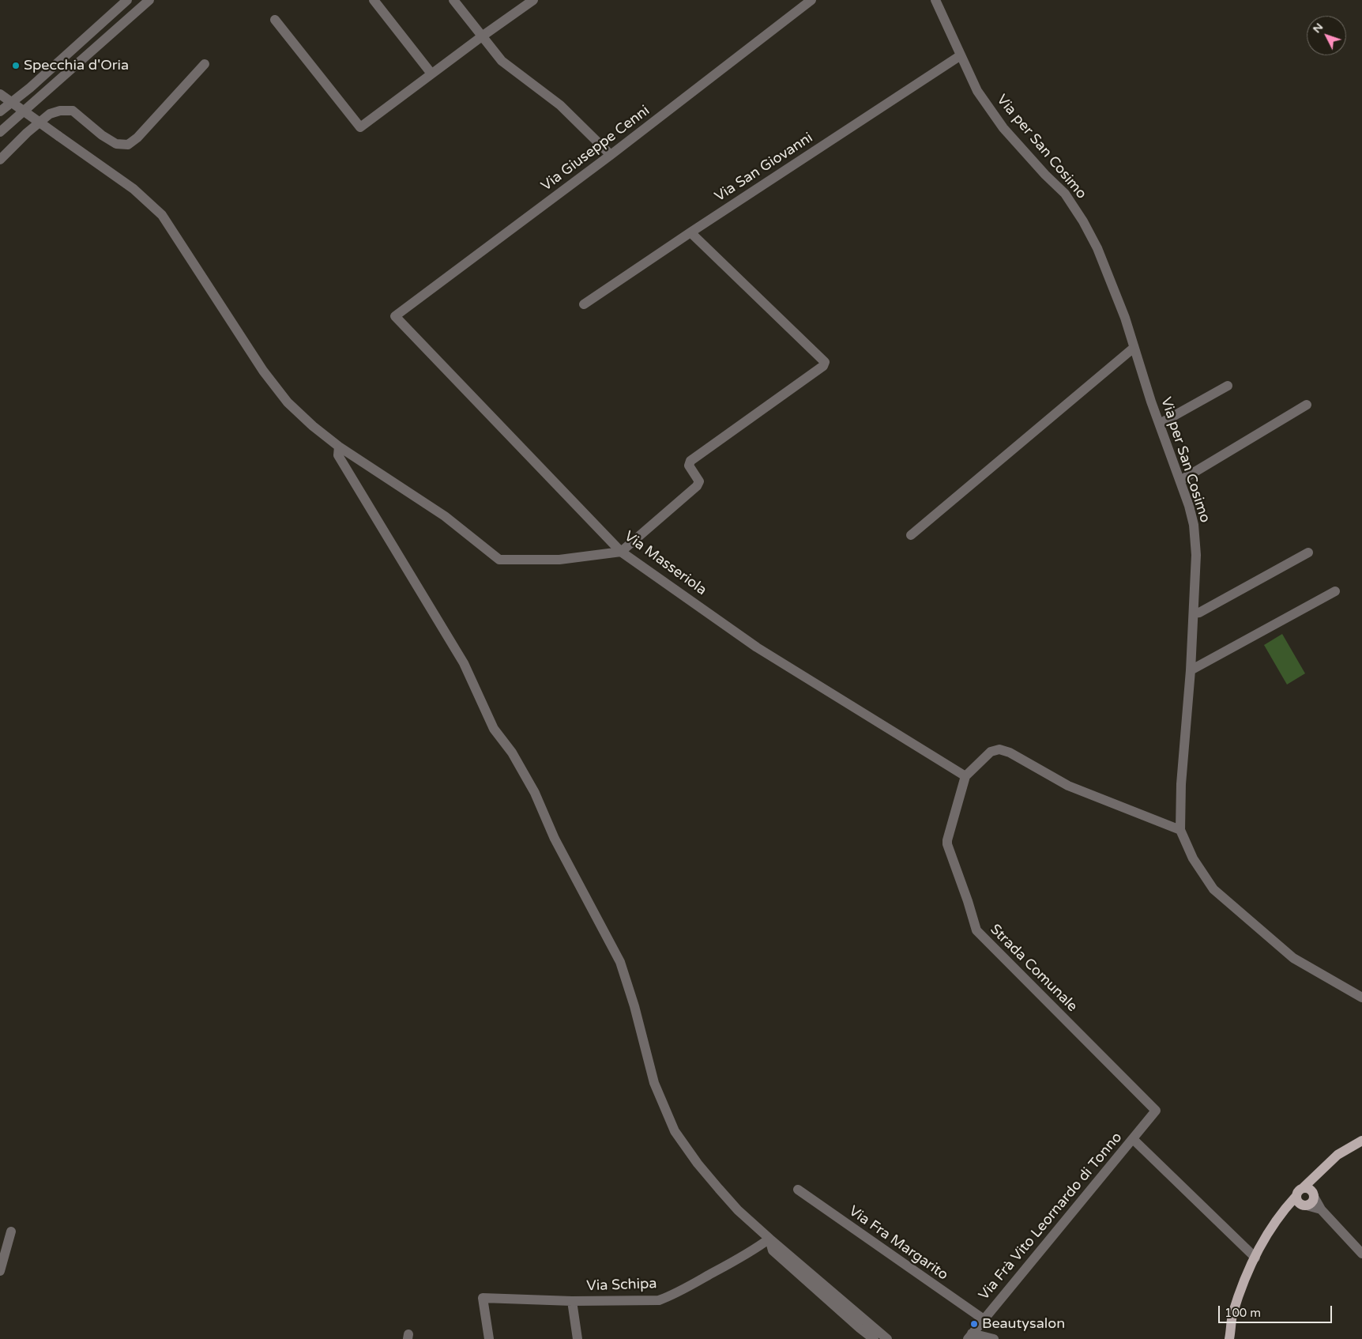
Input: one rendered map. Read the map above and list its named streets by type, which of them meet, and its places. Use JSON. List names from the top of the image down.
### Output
{
  "streets": {
    "street": [
      "Via per San Cosimo",
      "Via Giuseppe Cenni",
      "Via San Giovanni",
      "Via Masseriola",
      "Strada Comunale",
      "Via Frà Vito Leornardo di Tonno",
      "Via Fra Margarito",
      "Via Schipa"
    ]
  },
  "crossings": [
    ["Via per San Cosimo", "Via San Giovanni"],
    ["Via per San Cosimo", "Strada Comunale"],
    ["Via Giuseppe Cenni", "Via Masseriola"],
    ["Via Masseriola", "Strada Comunale"],
    ["Strada Comunale", "Via Frà Vito Leornardo di Tonno"],
    ["Via Frà Vito Leornardo di Tonno", "Via Fra Margarito"]
  ],
  "places": ["Specchia d'Oria", "Beautysalon"],
  "scale_bar": "100 m",
  "north": "top left"
}
